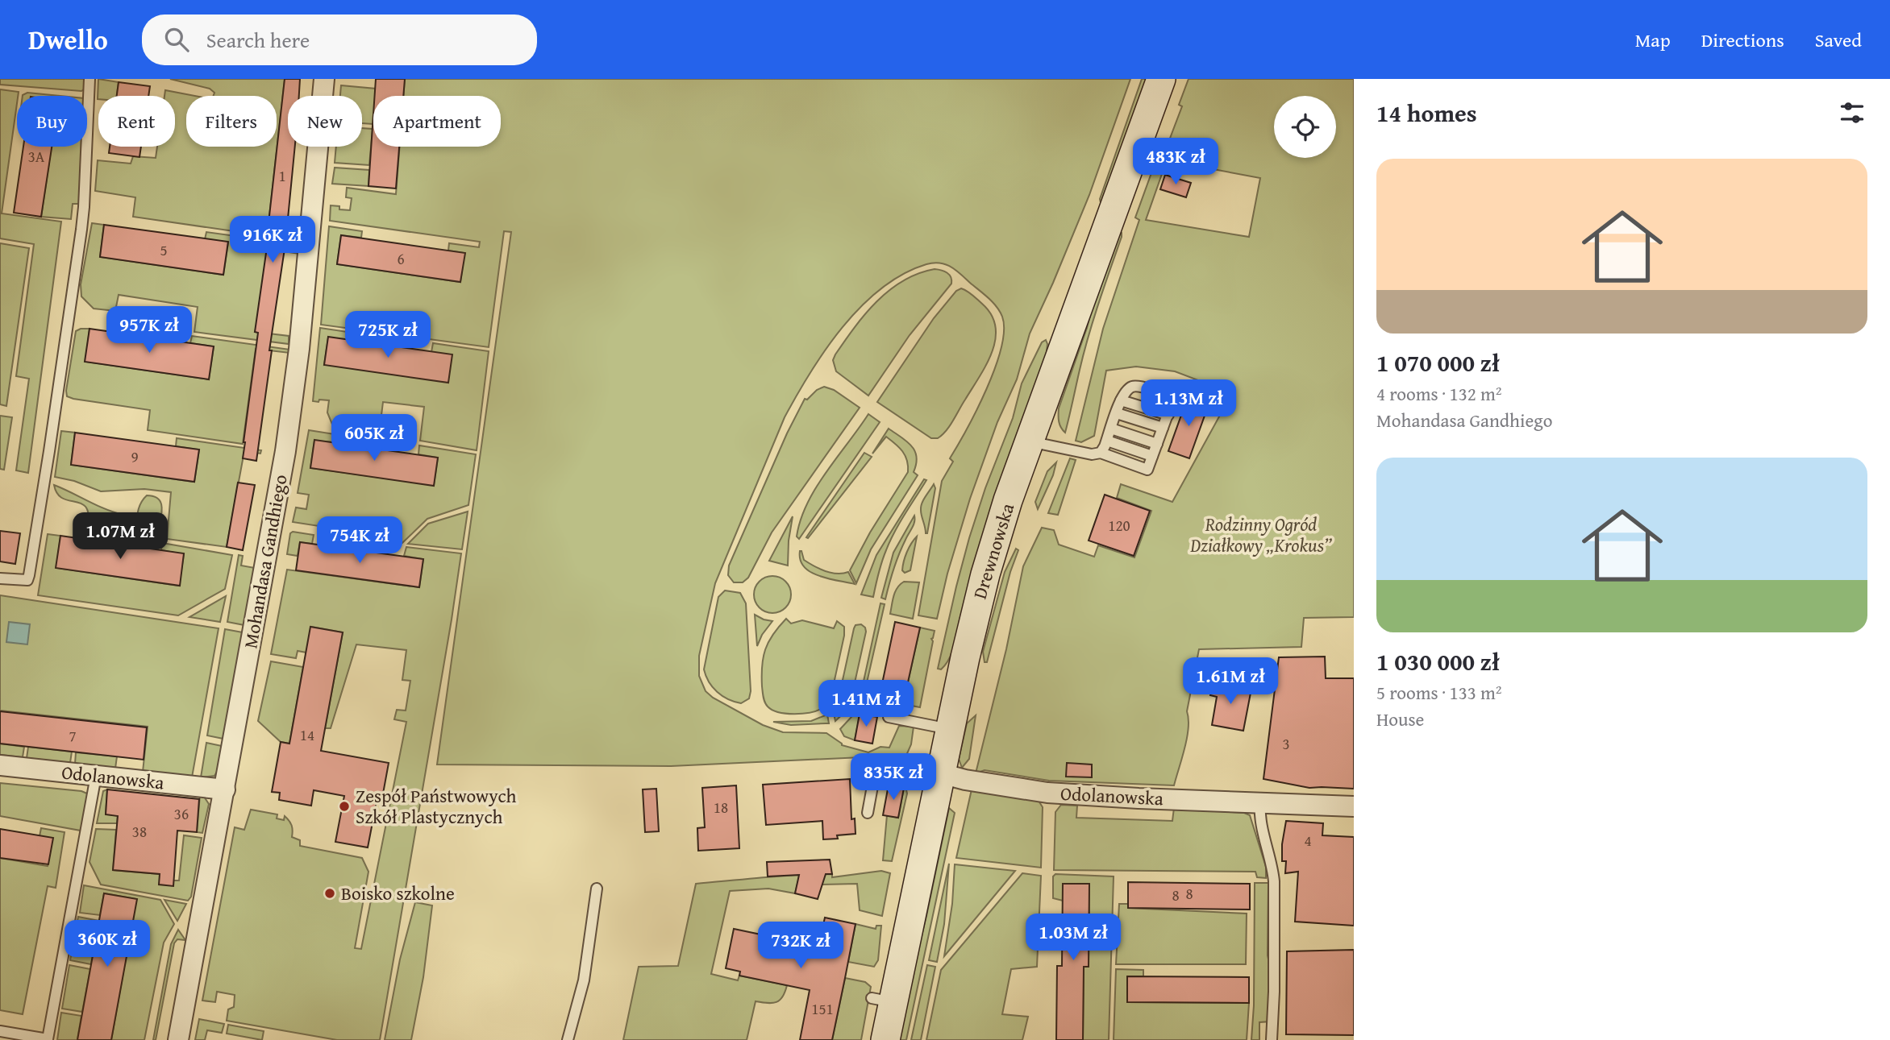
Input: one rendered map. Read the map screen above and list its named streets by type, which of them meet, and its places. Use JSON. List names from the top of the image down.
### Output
{
  "streets": {
    "main road": ["Drewnowska"],
    "street": ["Mohandasa Gandhiego", "Odolanowska"]
  },
  "crossings": [
    ["Drewnowska", "Odolanowska"],
    ["Mohandasa Gandhiego", "Odolanowska"]
  ],
  "parks": ["Rodzinny Ogród Działkowy „Krokus”"],
  "places": ["Zespół Państwowych Szkół Plastycznych", "Boisko szkolne"],
  "house_numbers": [
    "3A",
    "1",
    "5",
    "6",
    "9",
    "120",
    "14",
    "7",
    "3",
    "18",
    "36",
    "38",
    "4",
    "8",
    "8",
    "151"
  ],
  "page": {
    "header": "Dwello",
    "search": "Search here",
    "nav": ["Map", "Directions", "Saved"],
    "heading": "14 homes",
    "chip": [
      "Buy",
      "Rent",
      "Filters",
      "New",
      "Apartment"
    ],
    "price": [
      "483K zł",
      "916K zł",
      "957K zł",
      "725K zł",
      "1.13M zł",
      "605K zł",
      "1.07M zł",
      "754K zł",
      "1.61M zł",
      "1.41M zł",
      "835K zł",
      "1.03M zł",
      "360K zł",
      "732K zł"
    ],
    "list": [
      {
        "name": "1 070 000 zł",
        "note": "4 rooms · 132 m² · Mohandasa Gandhiego"
      },
      {
        "name": "1 030 000 zł",
        "note": "5 rooms · 133 m² · House"
      }
    ]
  }
}
